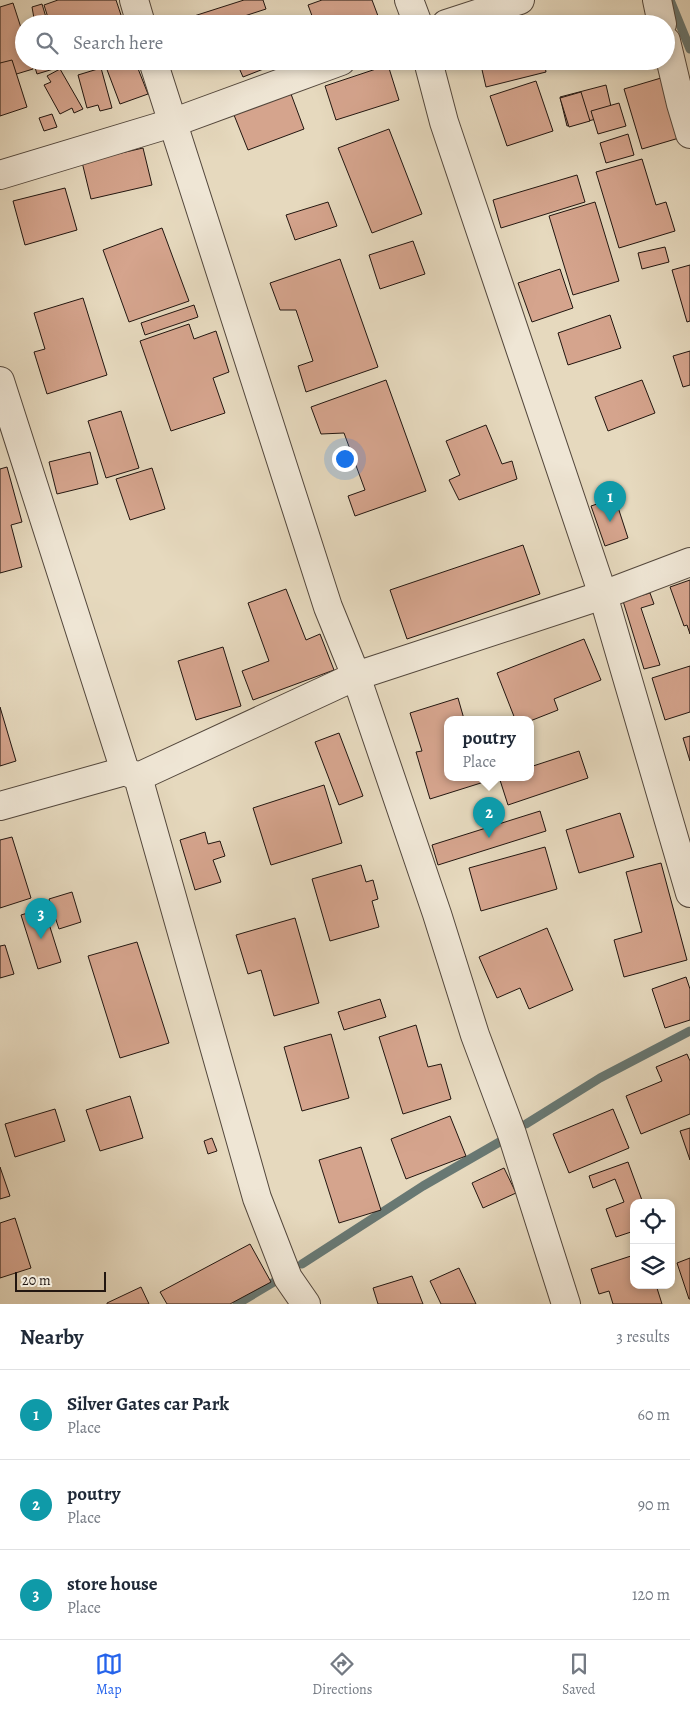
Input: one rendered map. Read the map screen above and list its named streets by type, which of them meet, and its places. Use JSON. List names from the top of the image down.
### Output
{
  "scale_bar": "20 m",
  "page": {
    "search": "Search here",
    "pins": ["1", "2", "3"],
    "popup": ["poutry", "Place"],
    "scale": "20 m",
    "heading": ["Nearby", "3 results"],
    "list": [
      {
        "mark": "1",
        "name": "Silver Gates car Park",
        "note": "Place",
        "value": "60 m"
      },
      {
        "mark": "2",
        "name": "poutry",
        "note": "Place",
        "value": "90 m"
      },
      {
        "mark": "3",
        "name": "store house",
        "note": "Place",
        "value": "120 m"
      }
    ],
    "nav": ["Map", "Directions", "Saved"]
  }
}
